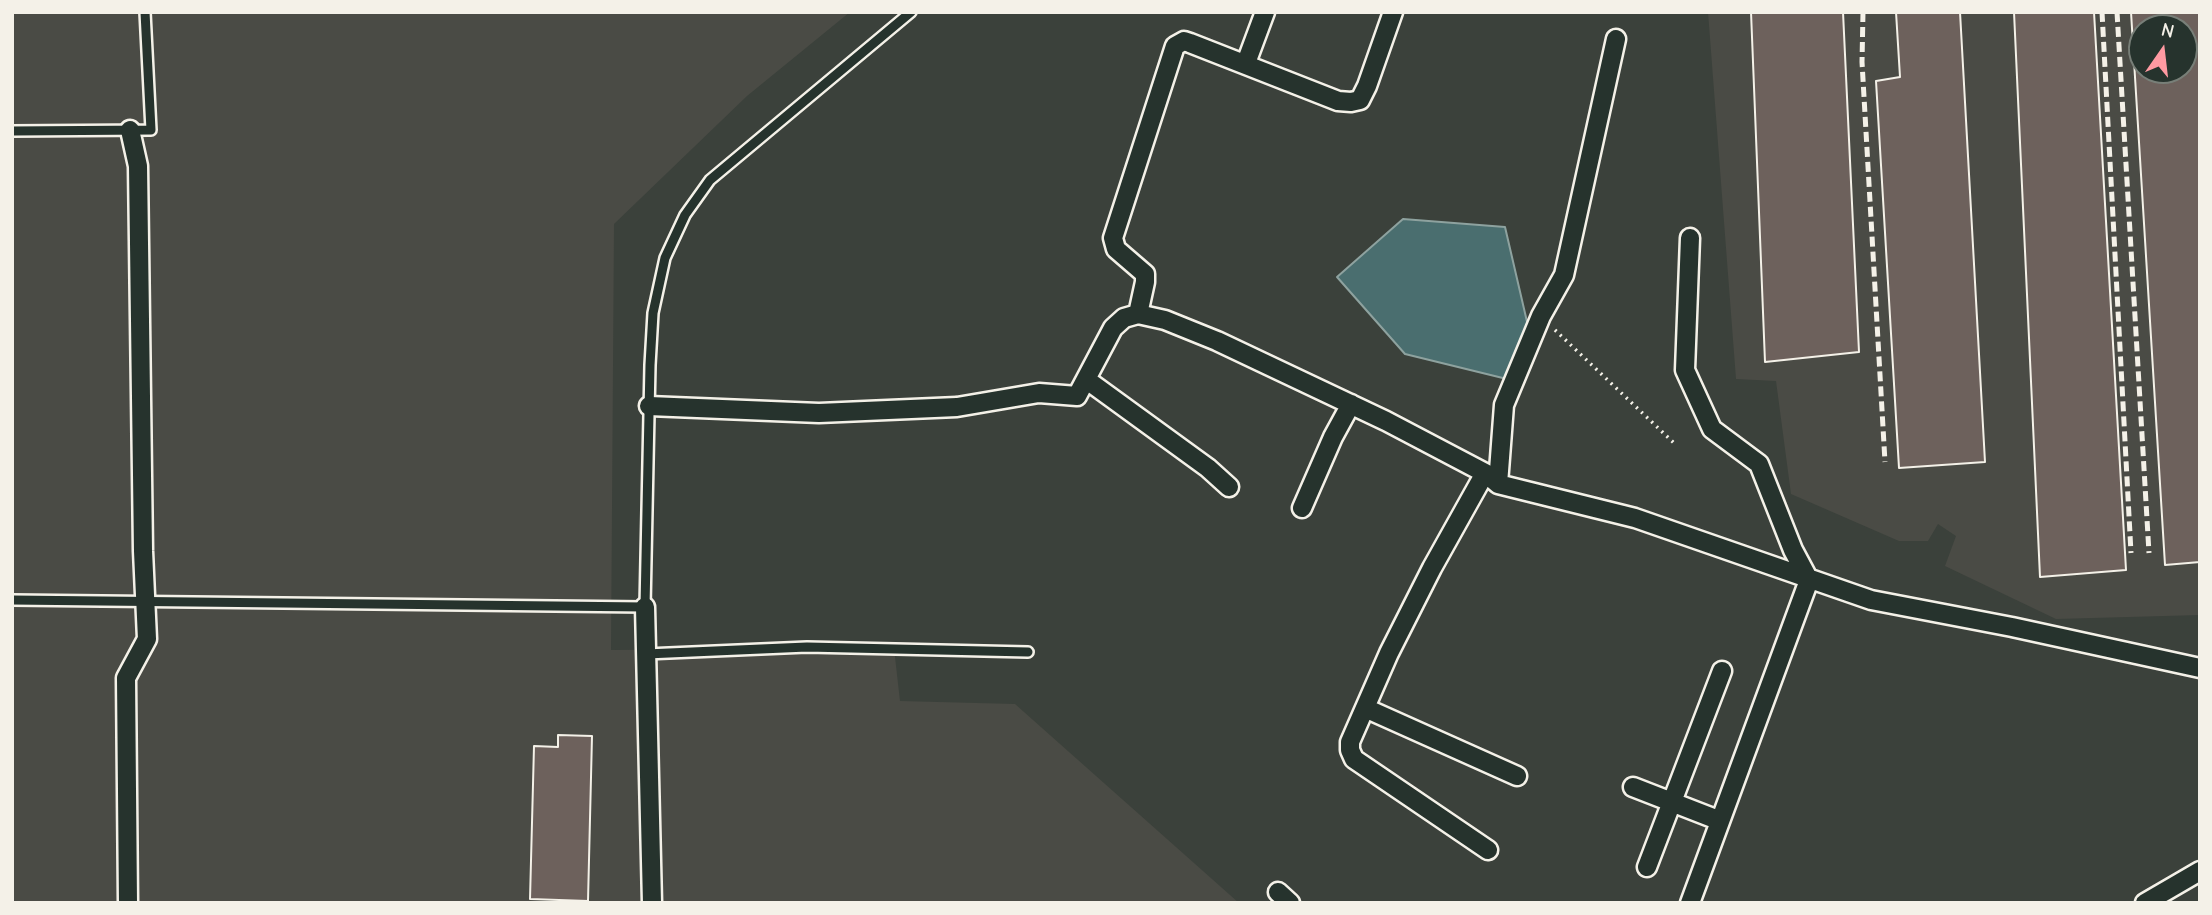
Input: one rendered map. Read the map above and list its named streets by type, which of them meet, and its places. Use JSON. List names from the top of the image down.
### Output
{
  "north": "top"
}
